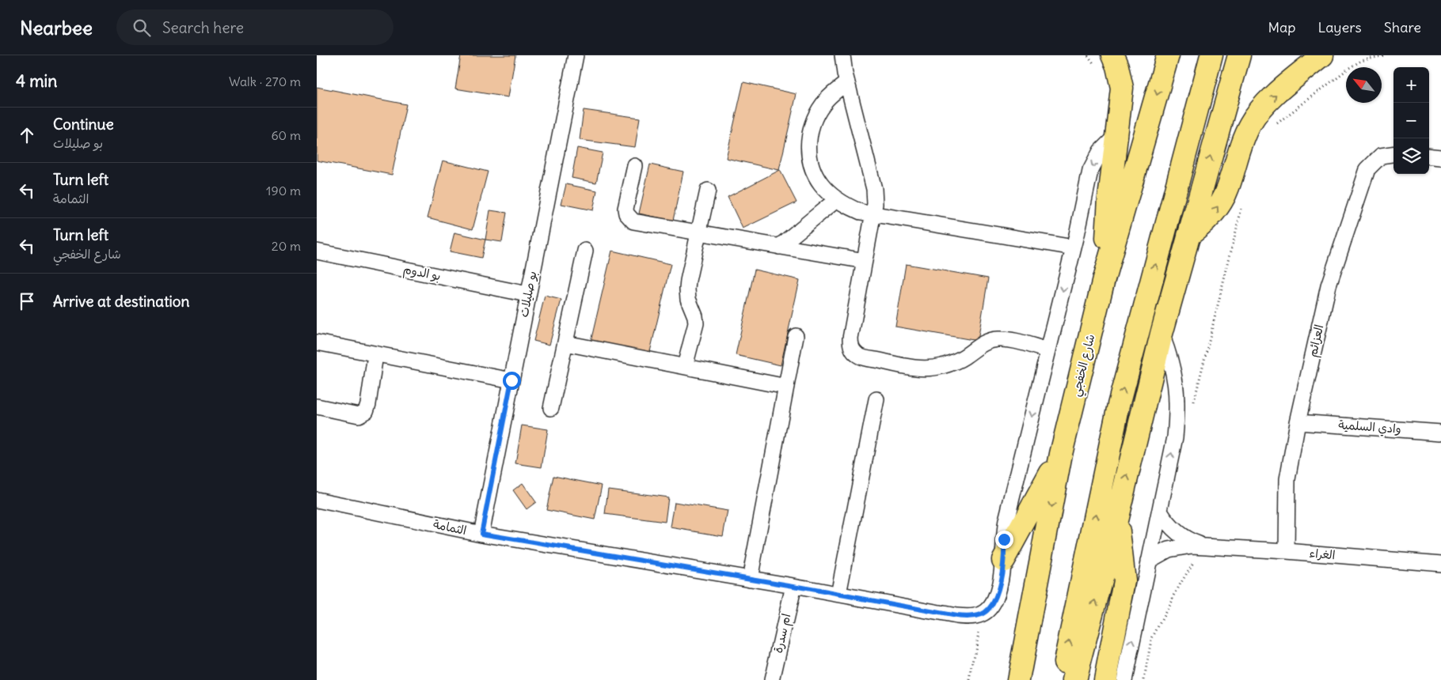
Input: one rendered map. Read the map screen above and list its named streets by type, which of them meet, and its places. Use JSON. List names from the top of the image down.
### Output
{
  "streets": {
    "highway": ["شارع الخفجي"],
    "street": [
      "بو الدوم",
      "بو صليلات",
      "العزائم",
      "وادي السلمية",
      "الثمامة",
      "الغراء",
      "ام سدرة"
    ]
  },
  "crossings": [
    ["بو الدوم", "بو صليلات"],
    ["بو صليلات", "الثمامة"],
    ["العزائم", "وادي السلمية"],
    ["العزائم", "الغراء"],
    ["الثمامة", "ام سدرة"]
  ],
  "north": "top left",
  "page": {
    "header": "Nearbee",
    "search": "Search here",
    "nav": ["Map", "Layers", "Share"],
    "heading": ["4 min", "Walk · 270 m"],
    "map_buttons": ["+", "−"],
    "list": [
      ["Continue", "بو صليلات", "60 m"],
      ["Turn left", "الثمامة", "190 m"],
      ["Turn left", "شارع الخفجي", "20 m"],
      "Arrive at destination"
    ]
  }
}
